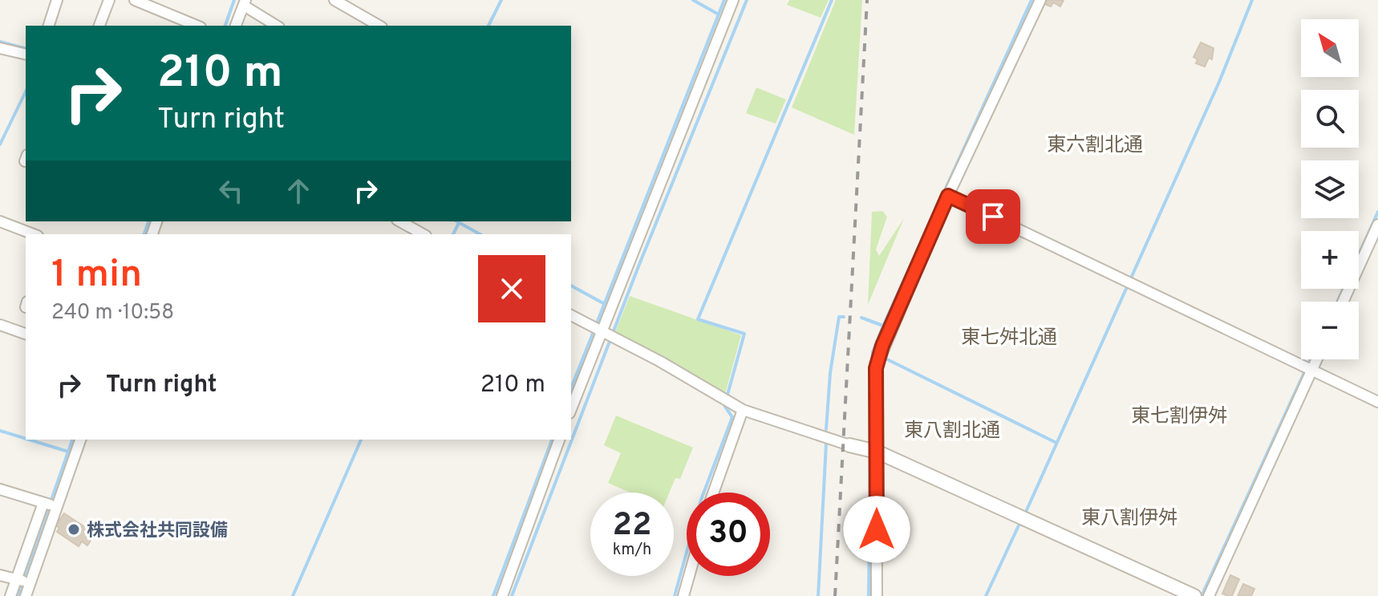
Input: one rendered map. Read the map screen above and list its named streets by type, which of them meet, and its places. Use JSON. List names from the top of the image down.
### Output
{
  "districts": [
    "東六割北通",
    "東七舛北通",
    "東七割伊舛",
    "東八割北通",
    "東八割伊舛"
  ],
  "places": ["株式会社共同設備"],
  "north": "top left",
  "page": {
    "map_buttons": ["+", "−"],
    "turn": ["210 m", "Turn right"],
    "heading": ["1 min", "240 m · 10:58"],
    "list": [
      {
        "name": "Turn right",
        "value": "210 m"
      }
    ],
    "speed": "22 km/h",
    "limit": "30"
  }
}
